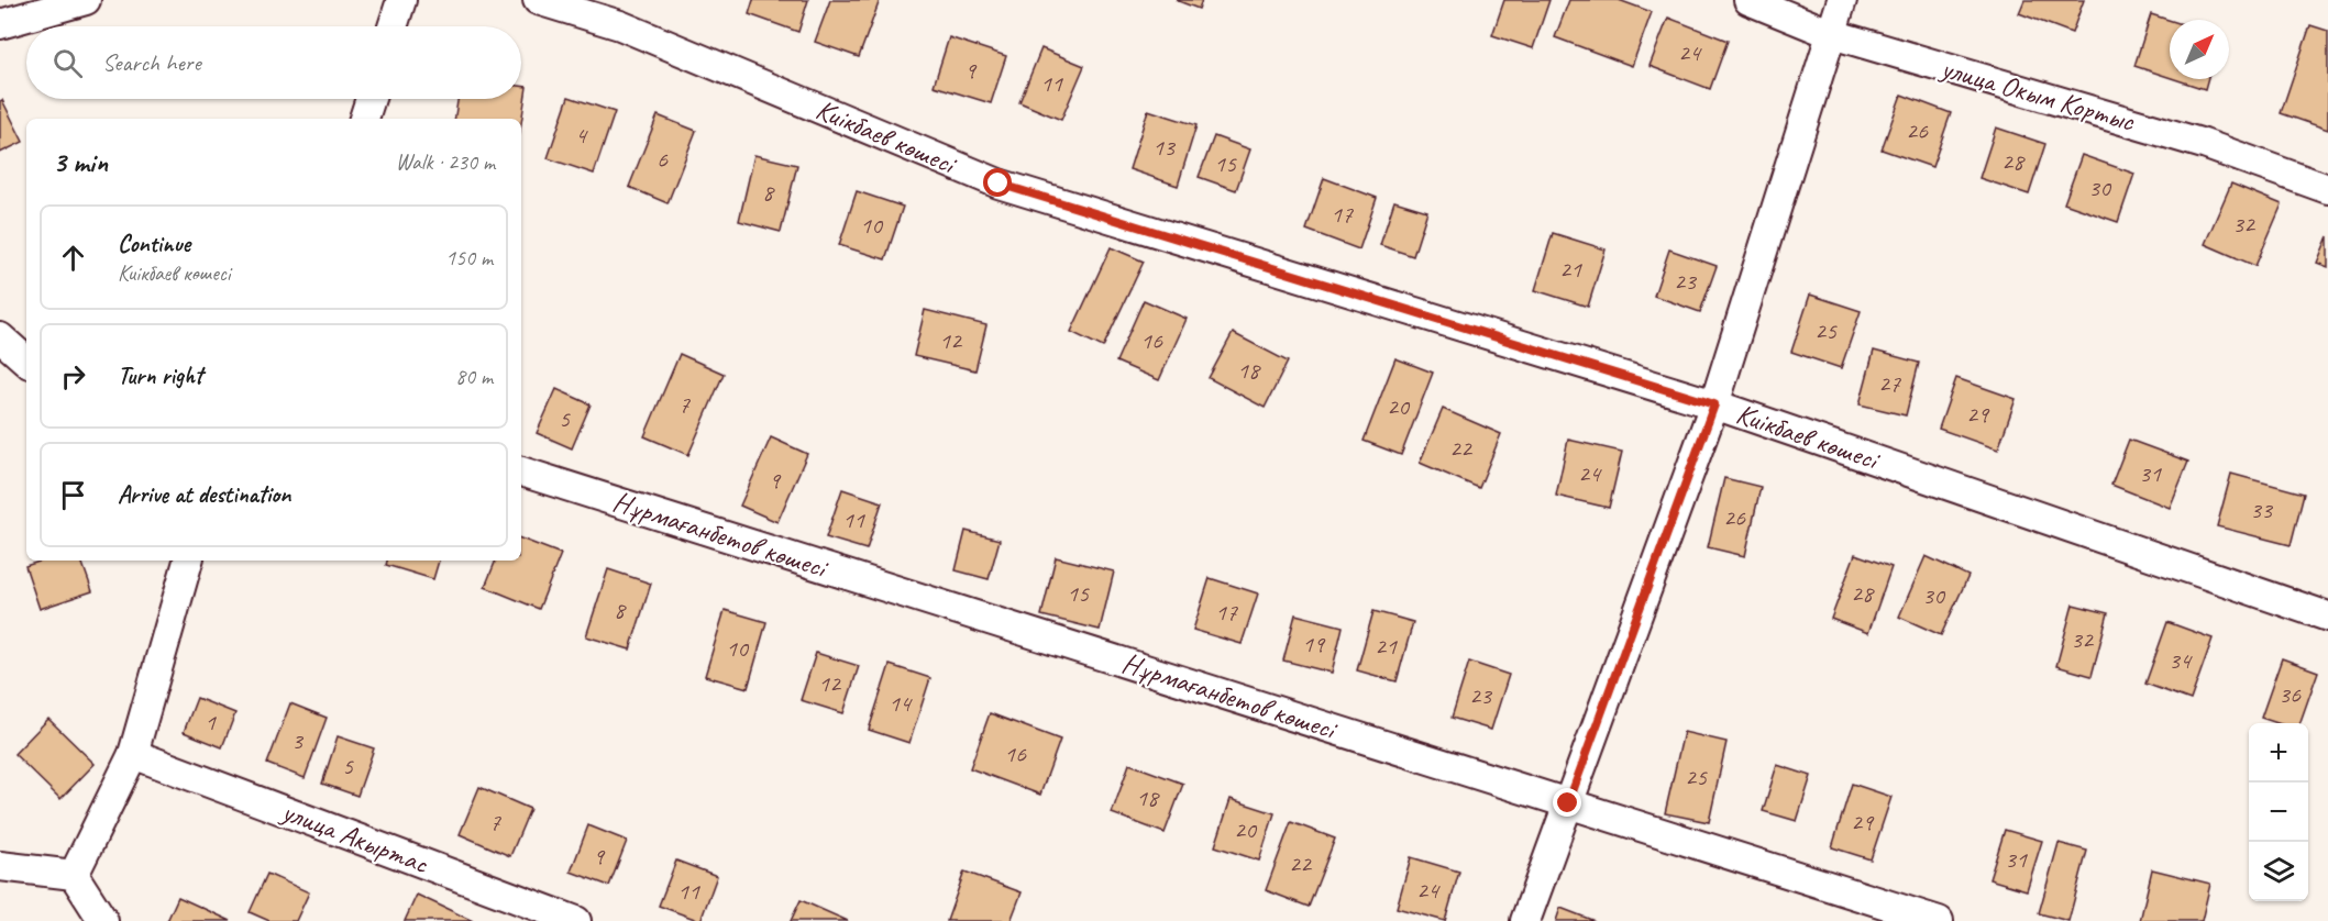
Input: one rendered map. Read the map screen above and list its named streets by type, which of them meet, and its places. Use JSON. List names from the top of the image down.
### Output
{
  "streets": {
    "street": [
      "улица Окым Кортыс",
      "Киікбаев көшесі",
      "Нұрмағанбетов көшесі",
      "улица Акыртас"
    ]
  },
  "house_numbers": [
    "24",
    "9",
    "11",
    "26",
    "4",
    "13",
    "6",
    "28",
    "15",
    "30",
    "8",
    "17",
    "32",
    "10",
    "21",
    "23",
    "25",
    "12",
    "16",
    "18",
    "27",
    "7",
    "20",
    "29",
    "5",
    "22",
    "24",
    "31",
    "9",
    "33",
    "26",
    "11",
    "15",
    "28",
    "30",
    "8",
    "17",
    "32",
    "19",
    "21",
    "10",
    "34",
    "12",
    "36",
    "23",
    "14",
    "1",
    "3",
    "16",
    "5",
    "25",
    "18",
    "7",
    "29",
    "20",
    "9",
    "31",
    "22",
    "24",
    "11"
  ],
  "north": "top right",
  "page": {
    "search": "Search here",
    "heading": ["3 min", "Walk · 230 m"],
    "list": [
      ["Continue", "Киікбаев көшесі", "150 m"],
      ["Turn right", "80 m"],
      "Arrive at destination"
    ],
    "map_buttons": ["+", "−"]
  }
}
